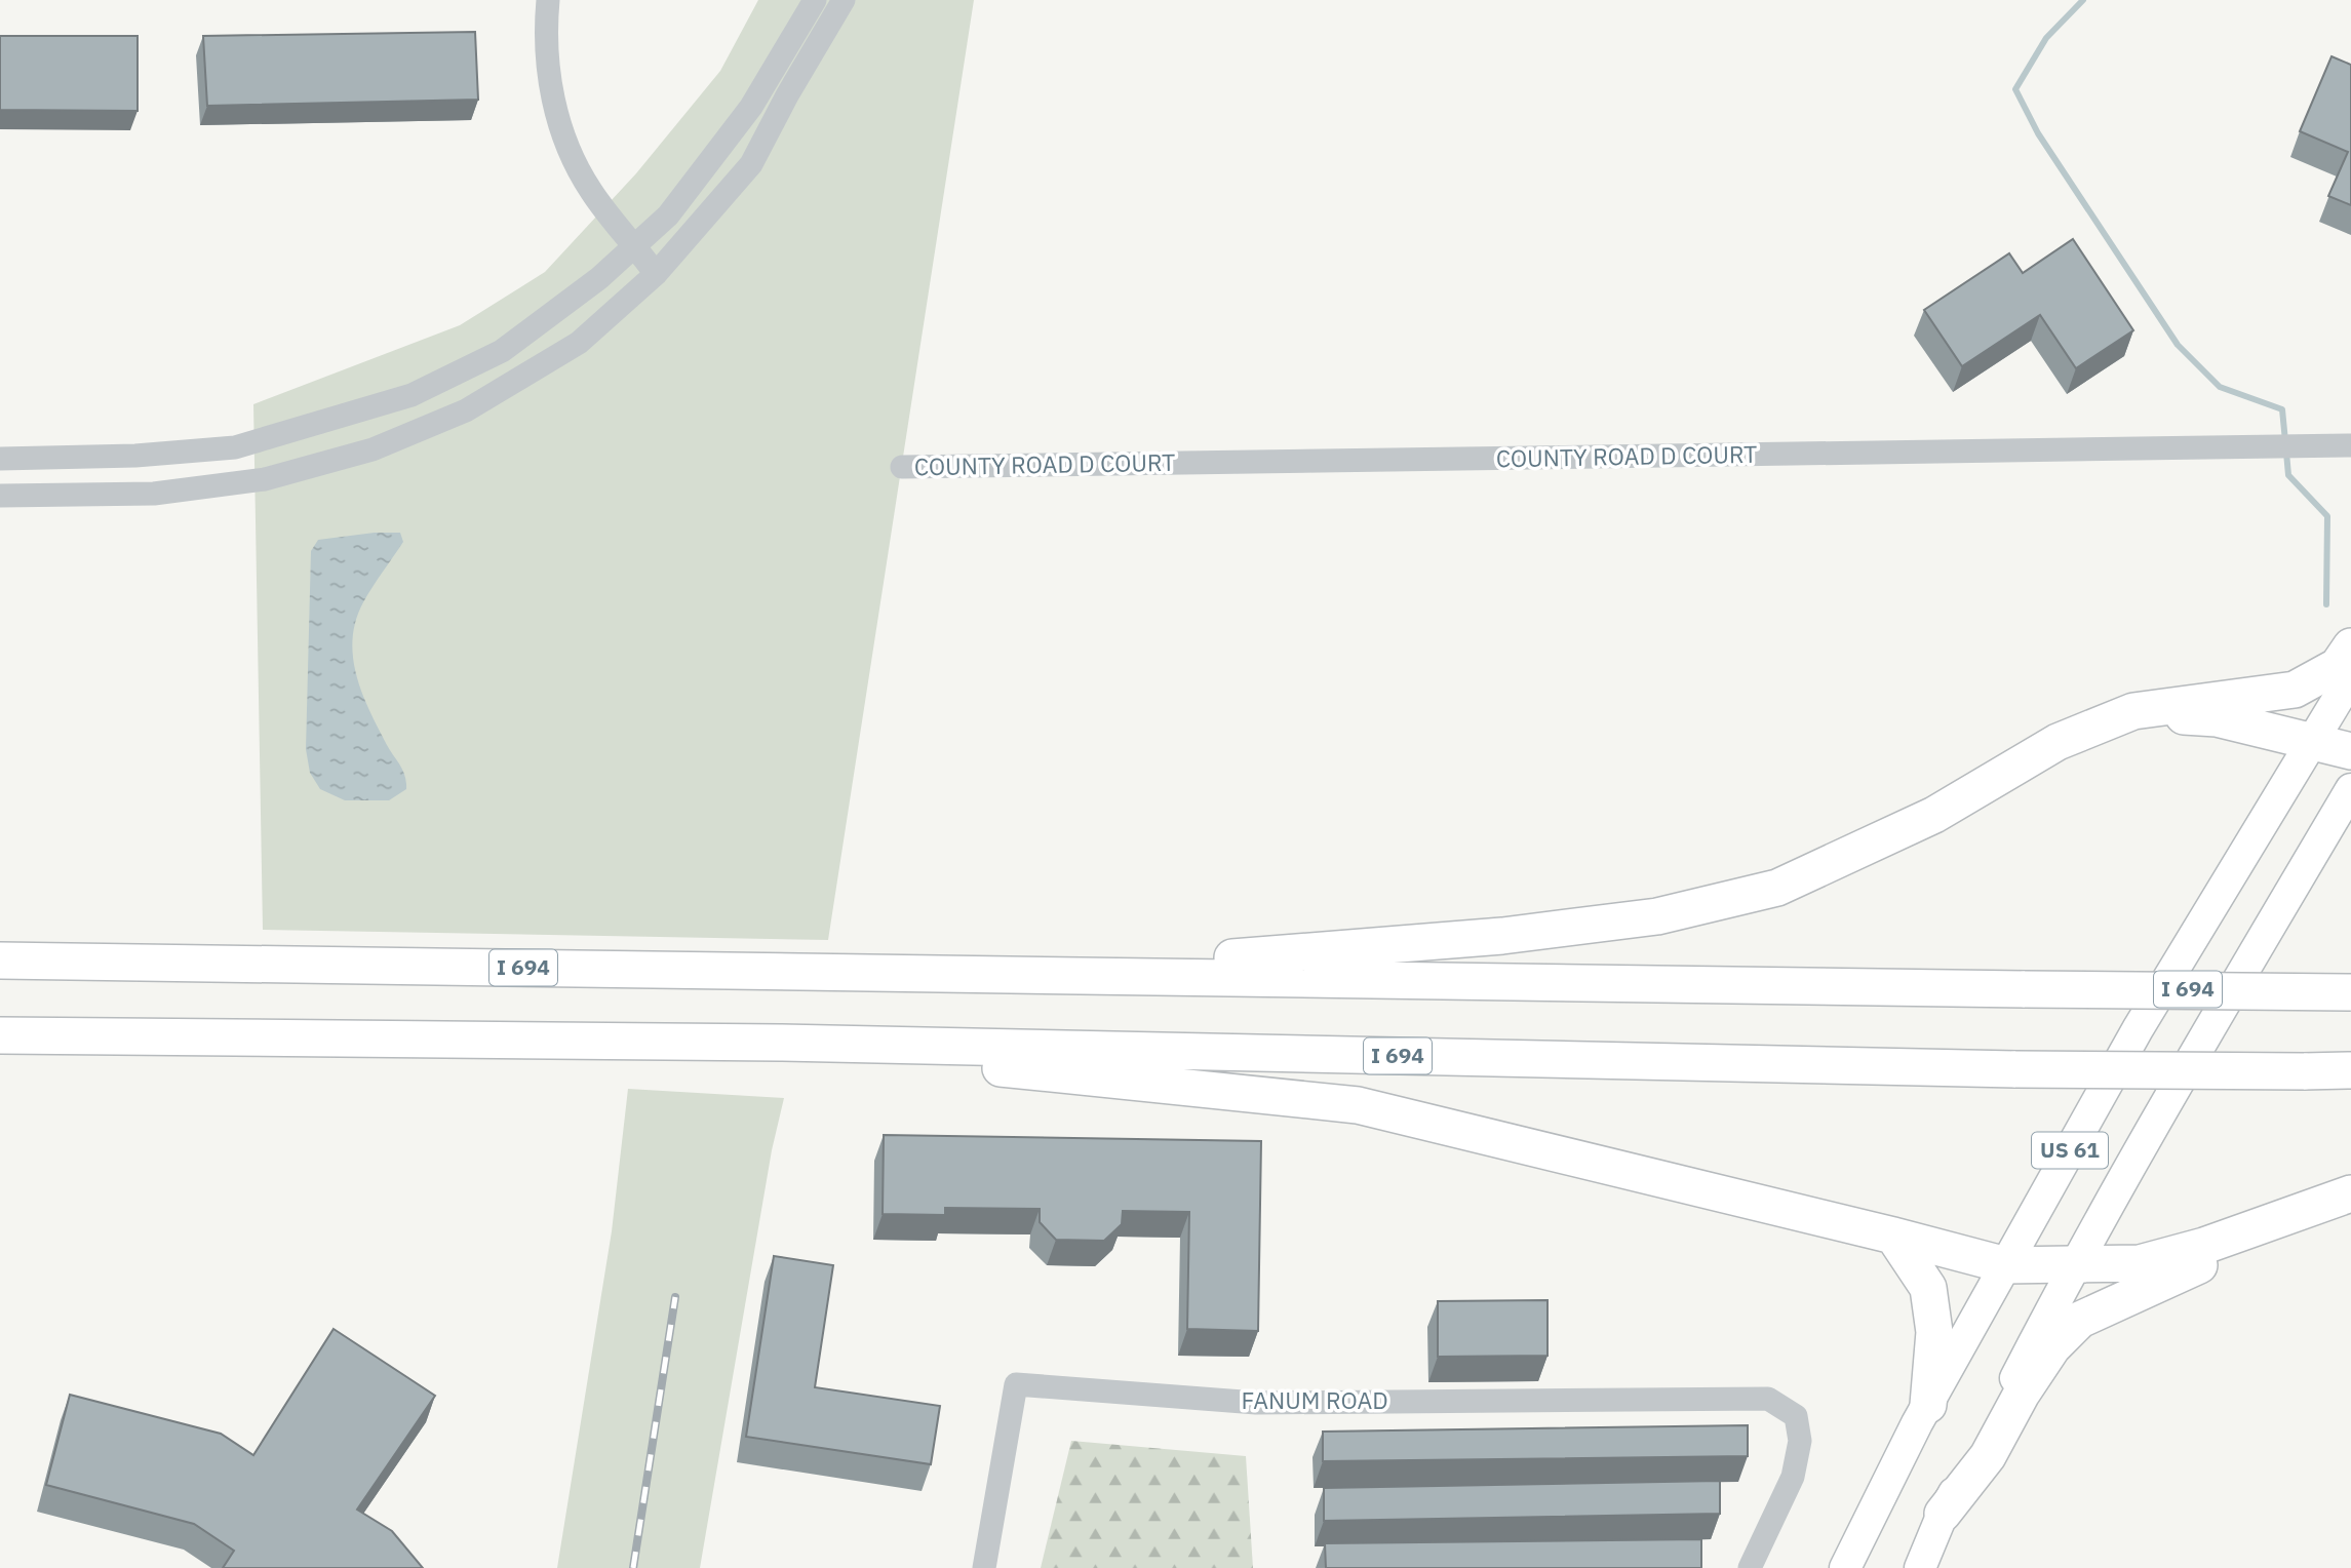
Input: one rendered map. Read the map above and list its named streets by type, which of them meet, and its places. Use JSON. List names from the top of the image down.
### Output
{
  "streets": {
    "highway": ["I 694"],
    "main road": ["US 61"],
    "street": ["COUNTY ROAD D COURT", "FANUM ROAD"]
  }
}
